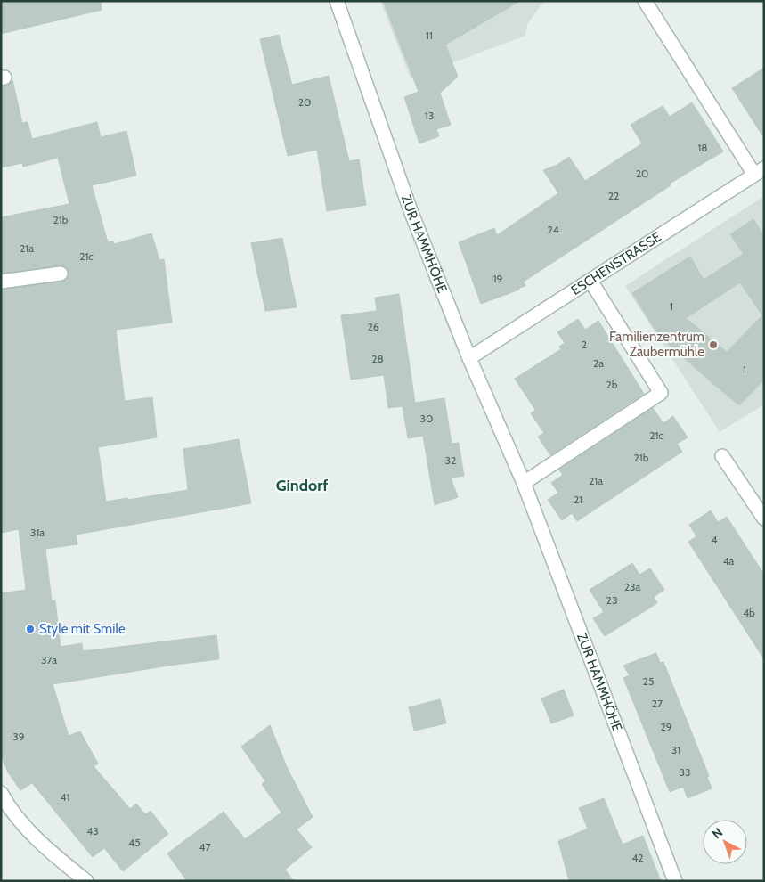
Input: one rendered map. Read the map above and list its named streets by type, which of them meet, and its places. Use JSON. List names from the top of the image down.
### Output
{
  "streets": {
    "street": ["ZUR HAMMHÖHE", "ESCHENSTRASSE"]
  },
  "crossings": [
    ["ZUR HAMMHÖHE", "ESCHENSTRASSE"]
  ],
  "districts": ["Gindorf"],
  "places": ["Familienzentrum Zaubermühle", "Style mit Smile"],
  "house_numbers": [
    "11",
    "20",
    "13",
    "18",
    "20",
    "22",
    "21b",
    "24",
    "21a",
    "21c",
    "19",
    "1",
    "26",
    "2",
    "28",
    "2a",
    "1",
    "2b",
    "30",
    "21c",
    "21b",
    "32",
    "21a",
    "21",
    "31a",
    "4",
    "4a",
    "23a",
    "23",
    "4b",
    "37a",
    "25",
    "27",
    "29",
    "39",
    "31",
    "33",
    "41",
    "43",
    "45",
    "47",
    "42"
  ],
  "north": "top left"
}
